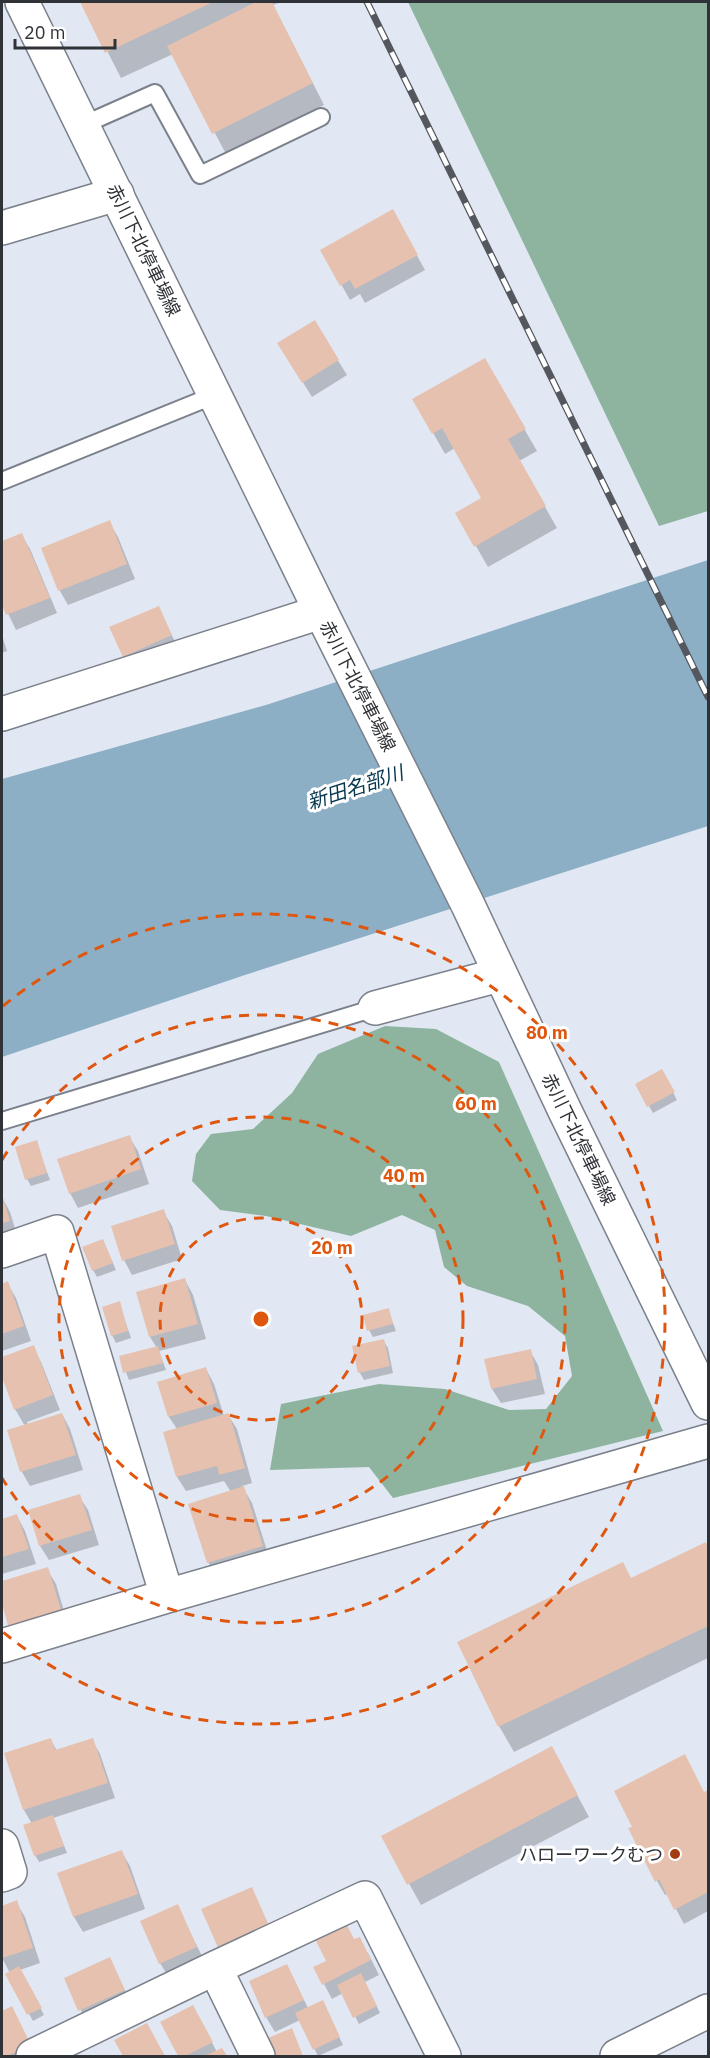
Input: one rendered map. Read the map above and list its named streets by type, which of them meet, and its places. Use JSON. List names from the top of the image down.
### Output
{
  "streets": {
    "street": ["赤川下北停車場線"]
  },
  "water": ["新田名部川"],
  "places": ["ハローワークむつ"],
  "scale_bar": "20 m",
  "rings": [
    "80 m",
    "60 m",
    "40 m",
    "20 m"
  ]
}
